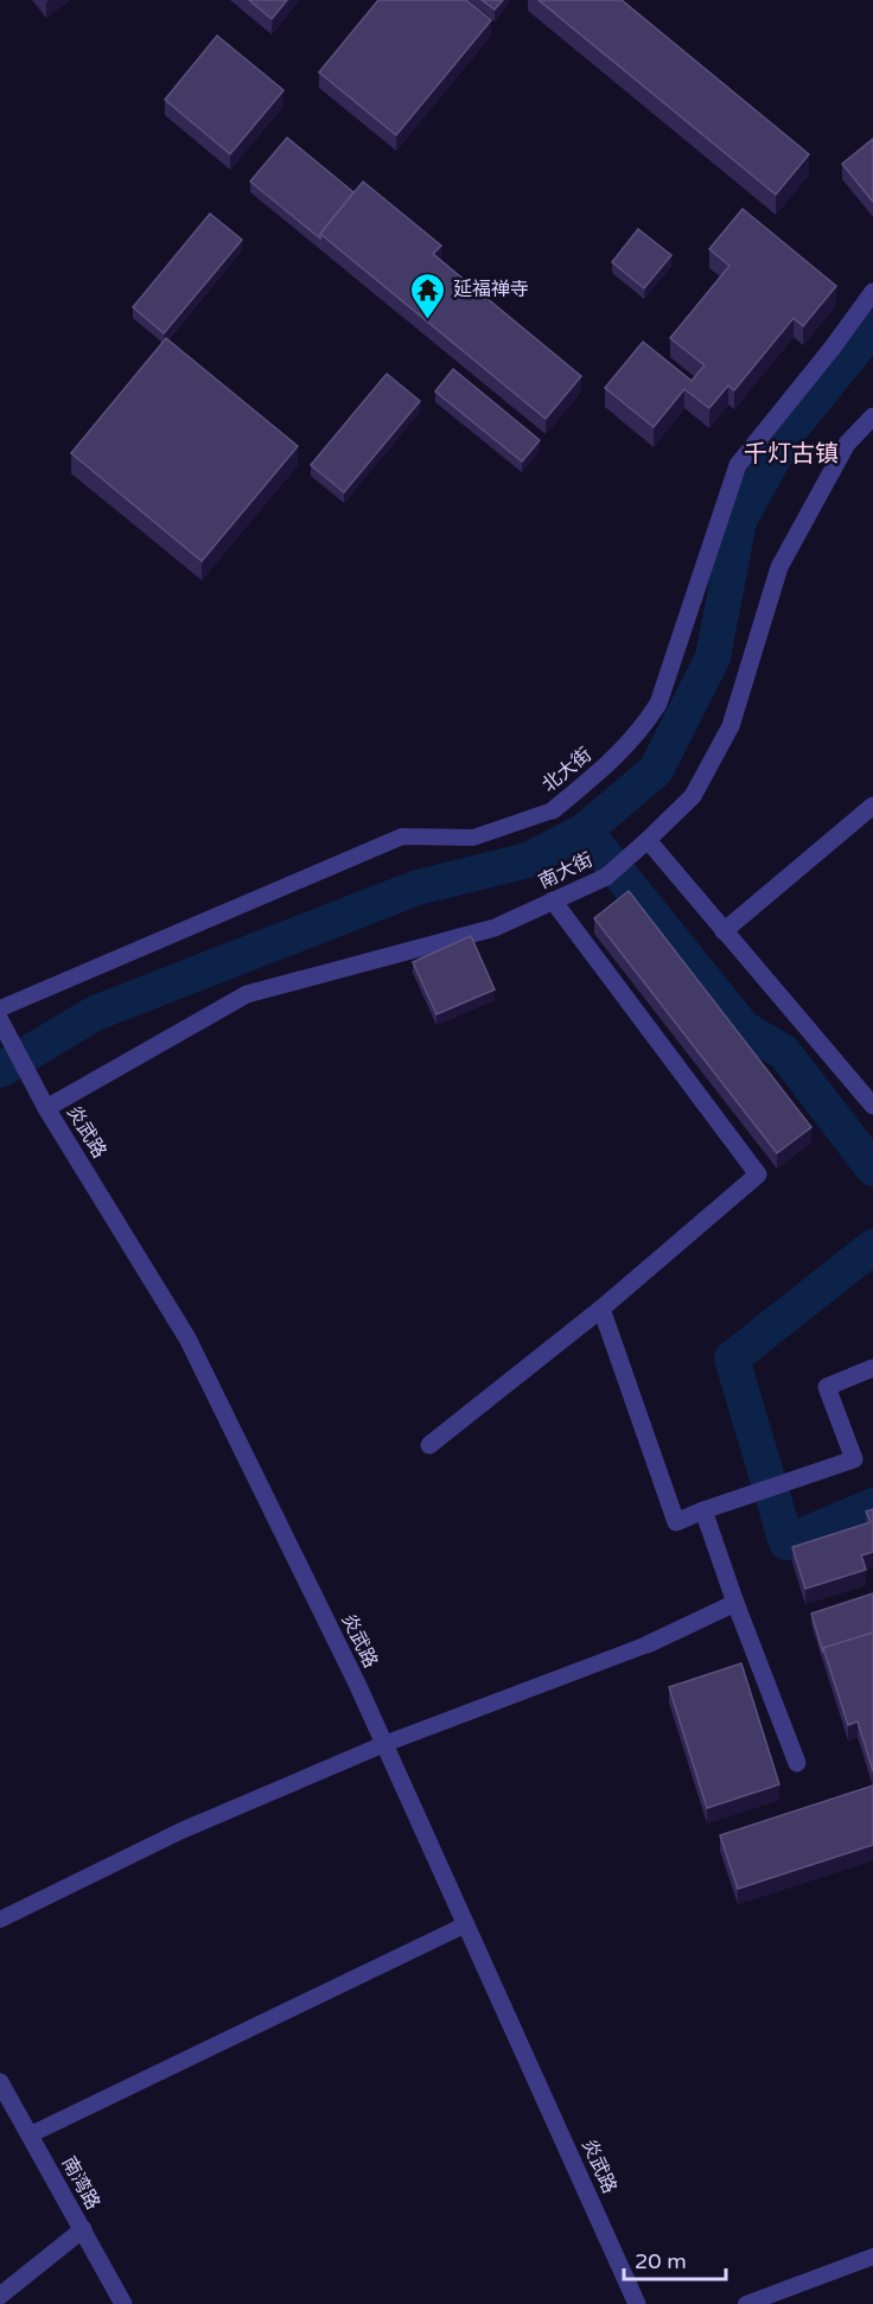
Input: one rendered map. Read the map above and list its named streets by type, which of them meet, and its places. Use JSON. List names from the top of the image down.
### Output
{
  "streets": {
    "street": [
      "北大街",
      "南大街",
      "炎武路",
      "南湾路"
    ]
  },
  "crossings": [
    ["南大街", "炎武路"]
  ],
  "districts": ["千灯古镇"],
  "places": {
    "temple": ["延福禅寺"]
  },
  "scale_bar": "20 m"
}
